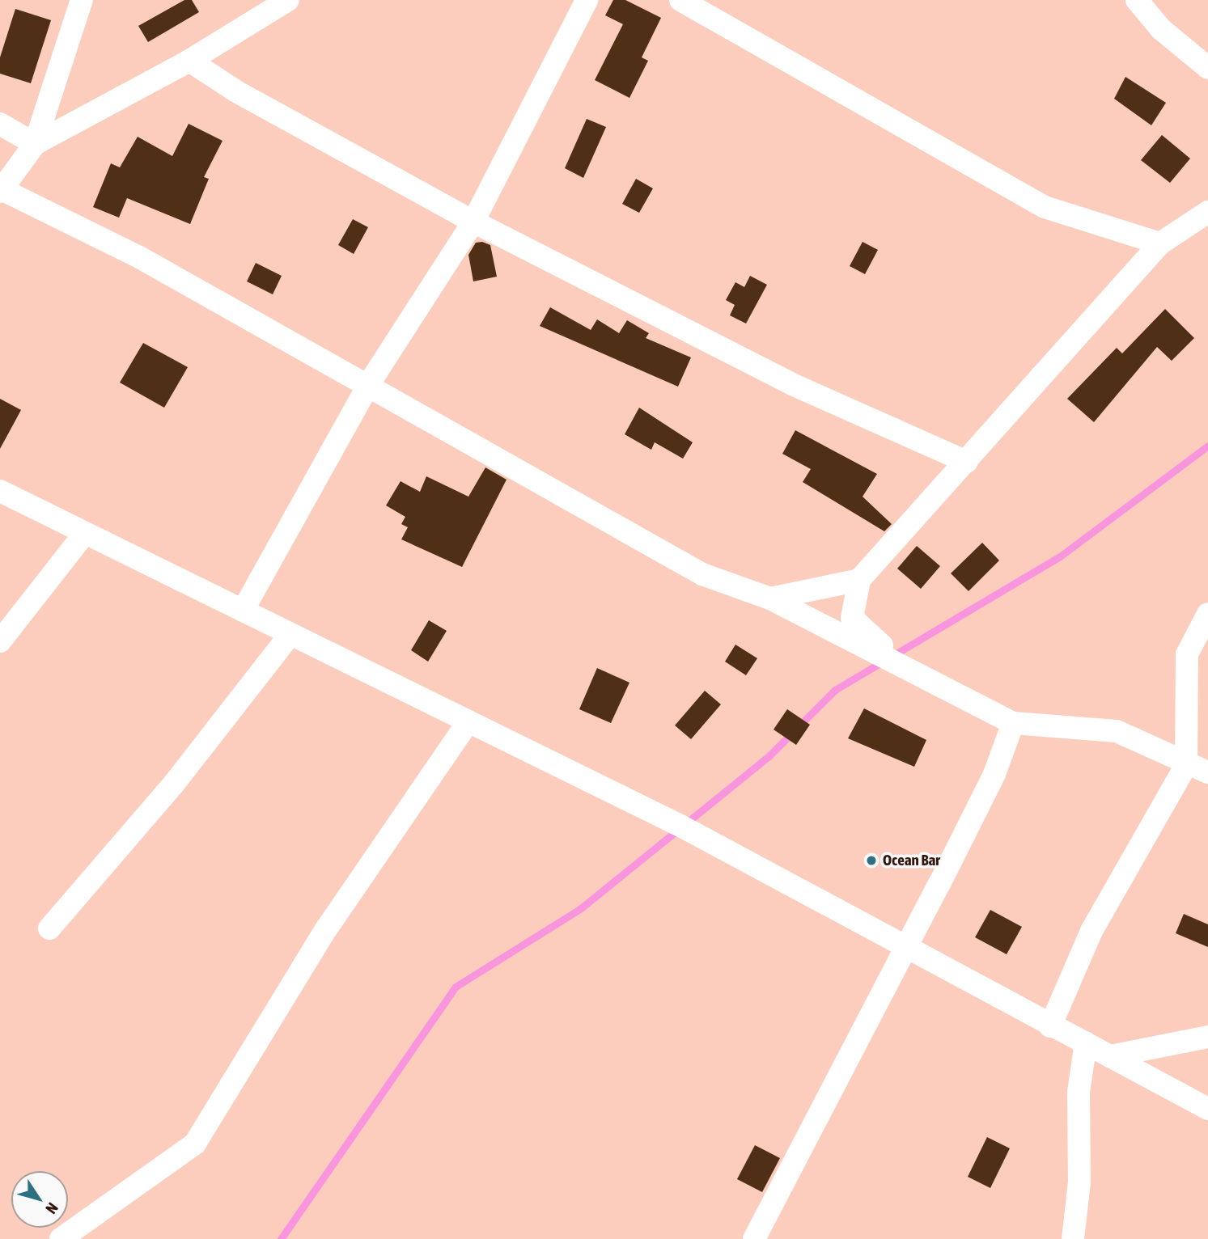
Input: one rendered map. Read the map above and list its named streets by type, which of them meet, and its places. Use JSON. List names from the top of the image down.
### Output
{
  "places": ["Ocean Bar"],
  "north": "bottom right"
}
